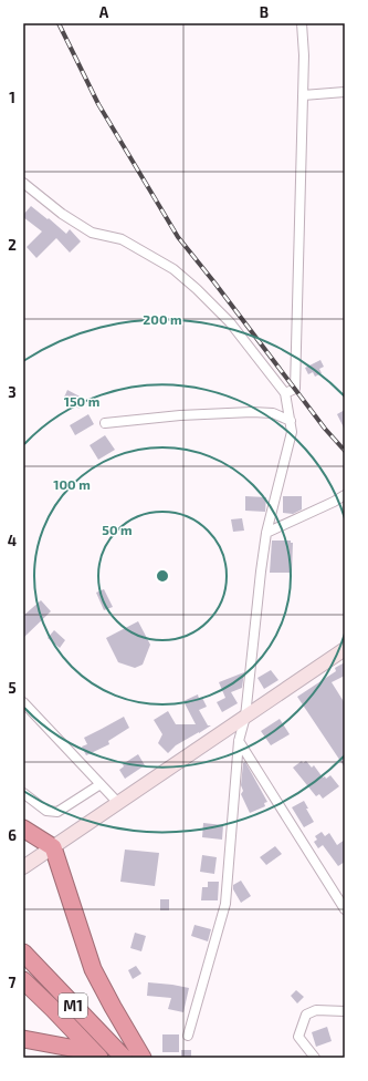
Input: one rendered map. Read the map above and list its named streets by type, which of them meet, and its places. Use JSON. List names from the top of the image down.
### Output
{
  "streets": {
    "highway": ["M1"]
  },
  "grid": {
    "columns": ["A", "B"],
    "rows": [
      "1",
      "2",
      "3",
      "4",
      "5",
      "6",
      "7"
    ]
  },
  "rings": [
    "200 m",
    "150 m",
    "100 m",
    "50 m"
  ]
}
